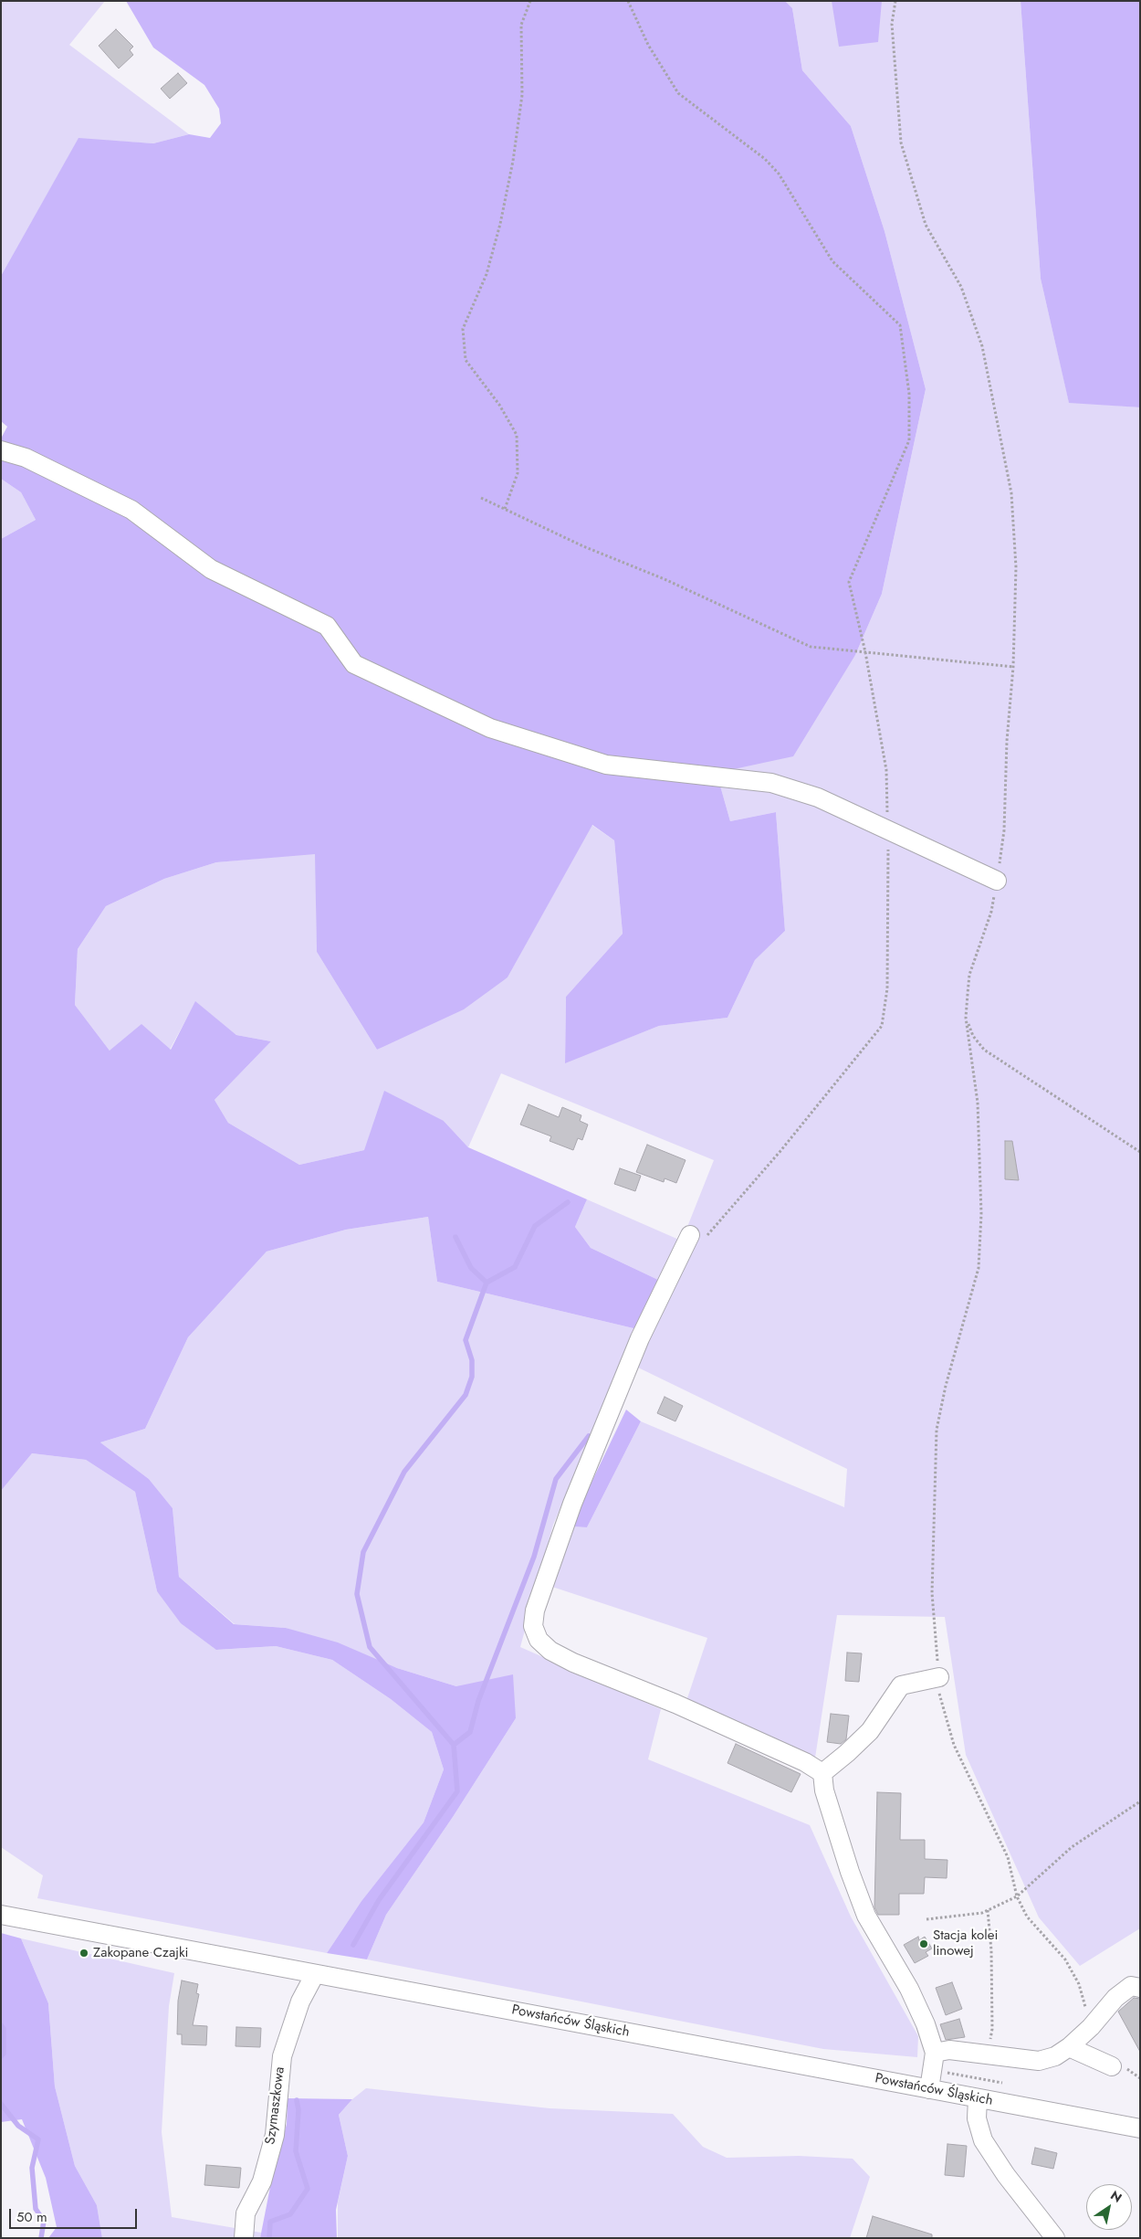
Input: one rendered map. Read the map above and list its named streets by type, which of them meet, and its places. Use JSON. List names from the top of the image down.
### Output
{
  "streets": {
    "street": ["Powstańców Śląskich", "Szymaszkowa"]
  },
  "crossings": [
    ["Powstańców Śląskich", "Szymaszkowa"]
  ],
  "places": ["Stacja kolei linowej", "Zakopane Czajki"],
  "scale_bar": "50 m",
  "north": "top right"
}
